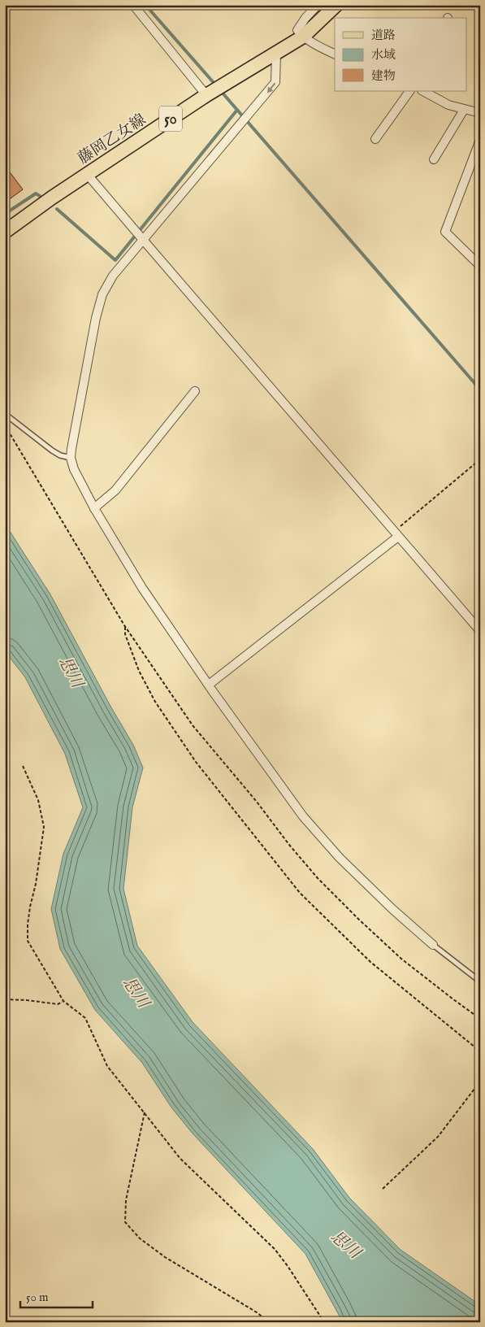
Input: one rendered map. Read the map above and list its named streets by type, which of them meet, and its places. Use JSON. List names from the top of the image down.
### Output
{
  "streets": {
    "main road": ["50", "藤岡乙女線"]
  },
  "water": ["思川"],
  "legend": ["道路", "水域", "建物"],
  "scale_bar": "50 m"
}
